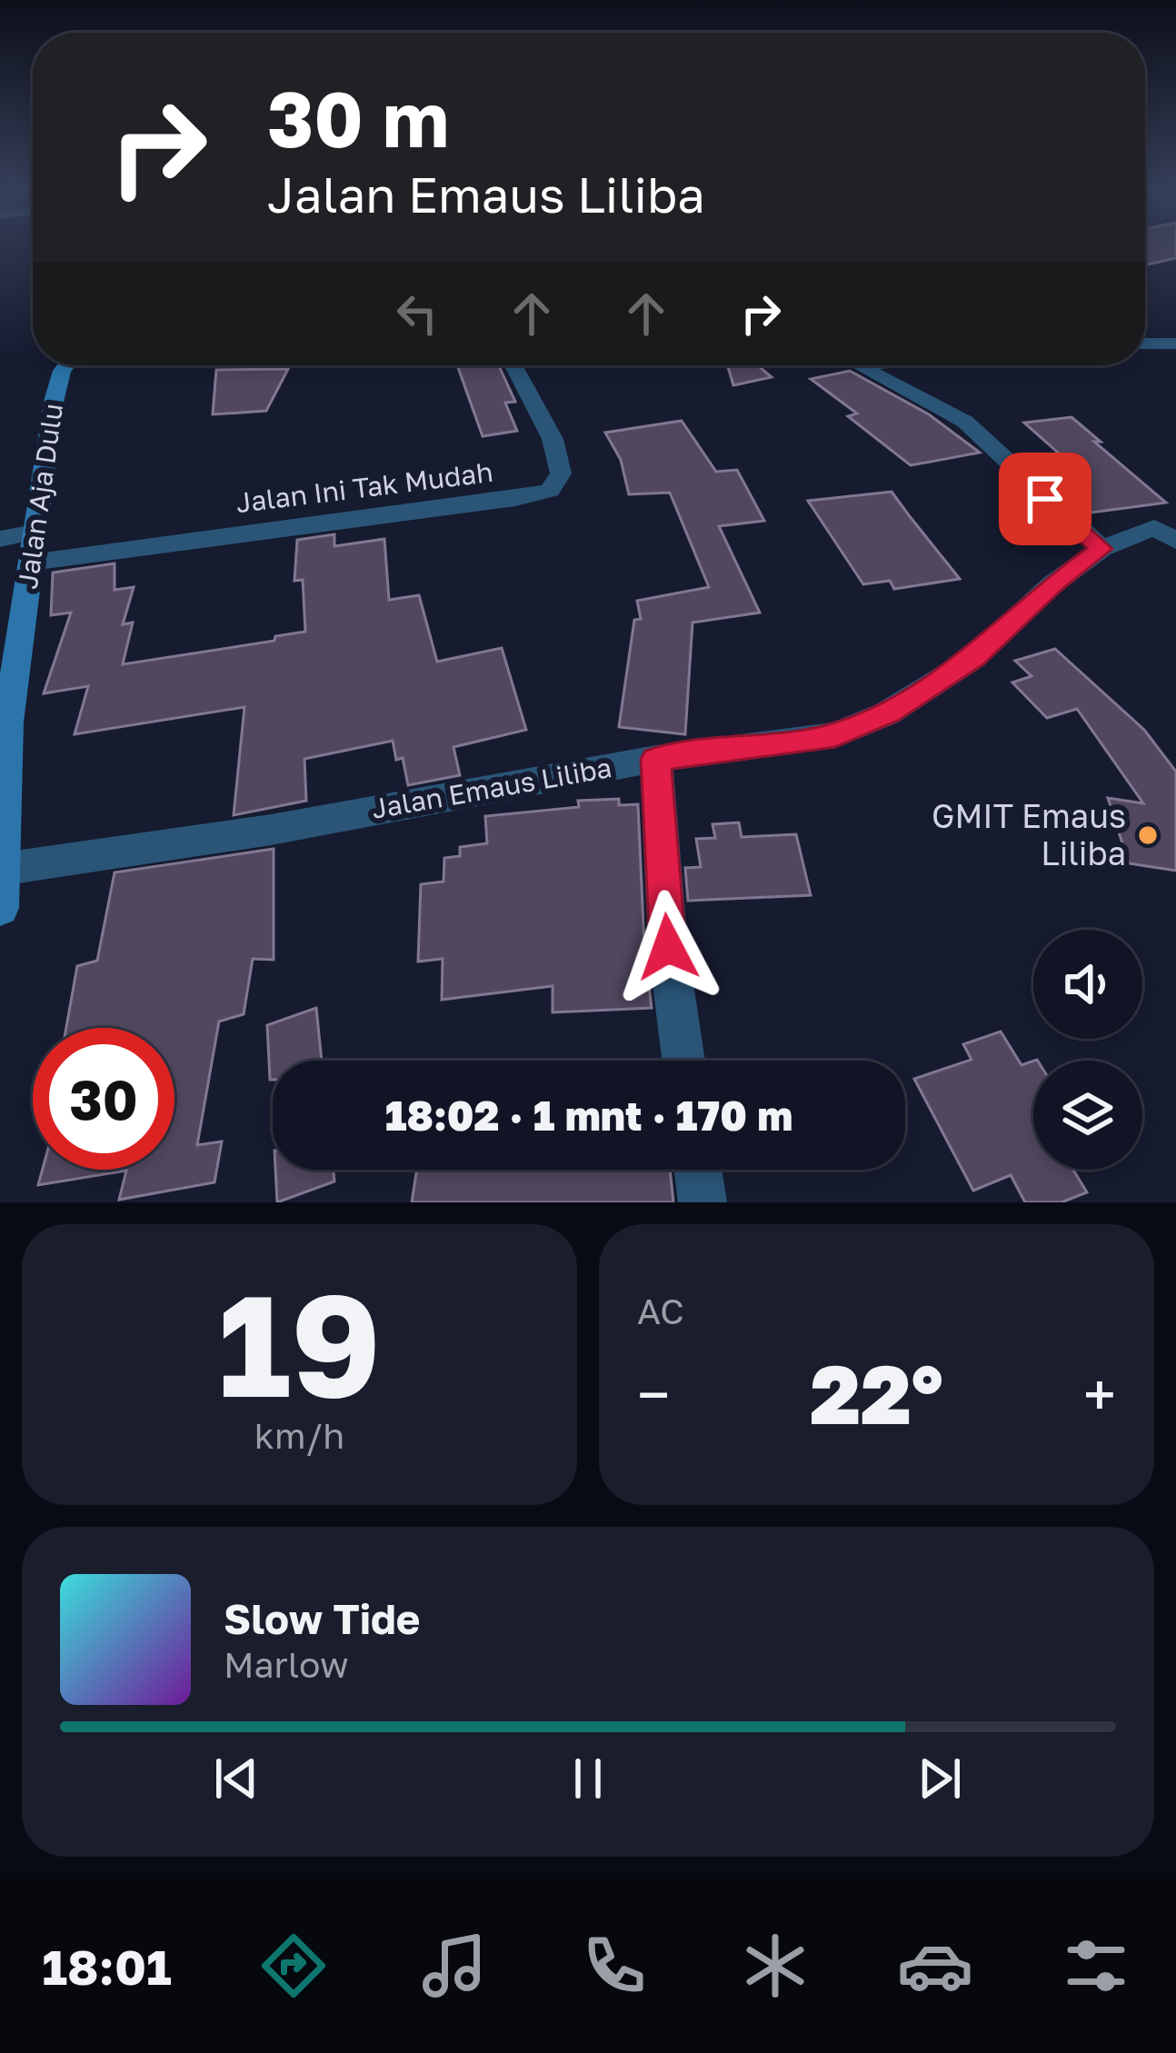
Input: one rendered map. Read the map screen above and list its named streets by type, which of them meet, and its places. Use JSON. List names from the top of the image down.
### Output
{
  "streets": {
    "street": ["Jalan Ini Tak Mudah", "Jalan Aja Dulu", "Jalan Emaus Liliba"]
  },
  "crossings": [
    ["Jalan Ini Tak Mudah", "Jalan Aja Dulu"],
    ["Jalan Aja Dulu", "Jalan Emaus Liliba"]
  ],
  "places": ["GMIT Emaus Liliba"],
  "page": {
    "turn": ["30 m", "Jalan Emaus Liliba"],
    "limit": "30",
    "trip": "18:02 · 1 mnt · 170 m",
    "tile": [
      ["19", "km/h"],
      "AC"
    ],
    "heat": ["−", "22°", "+"],
    "song": ["Slow Tide", "Marlow"],
    "tabs": "18:01"
  }
}
